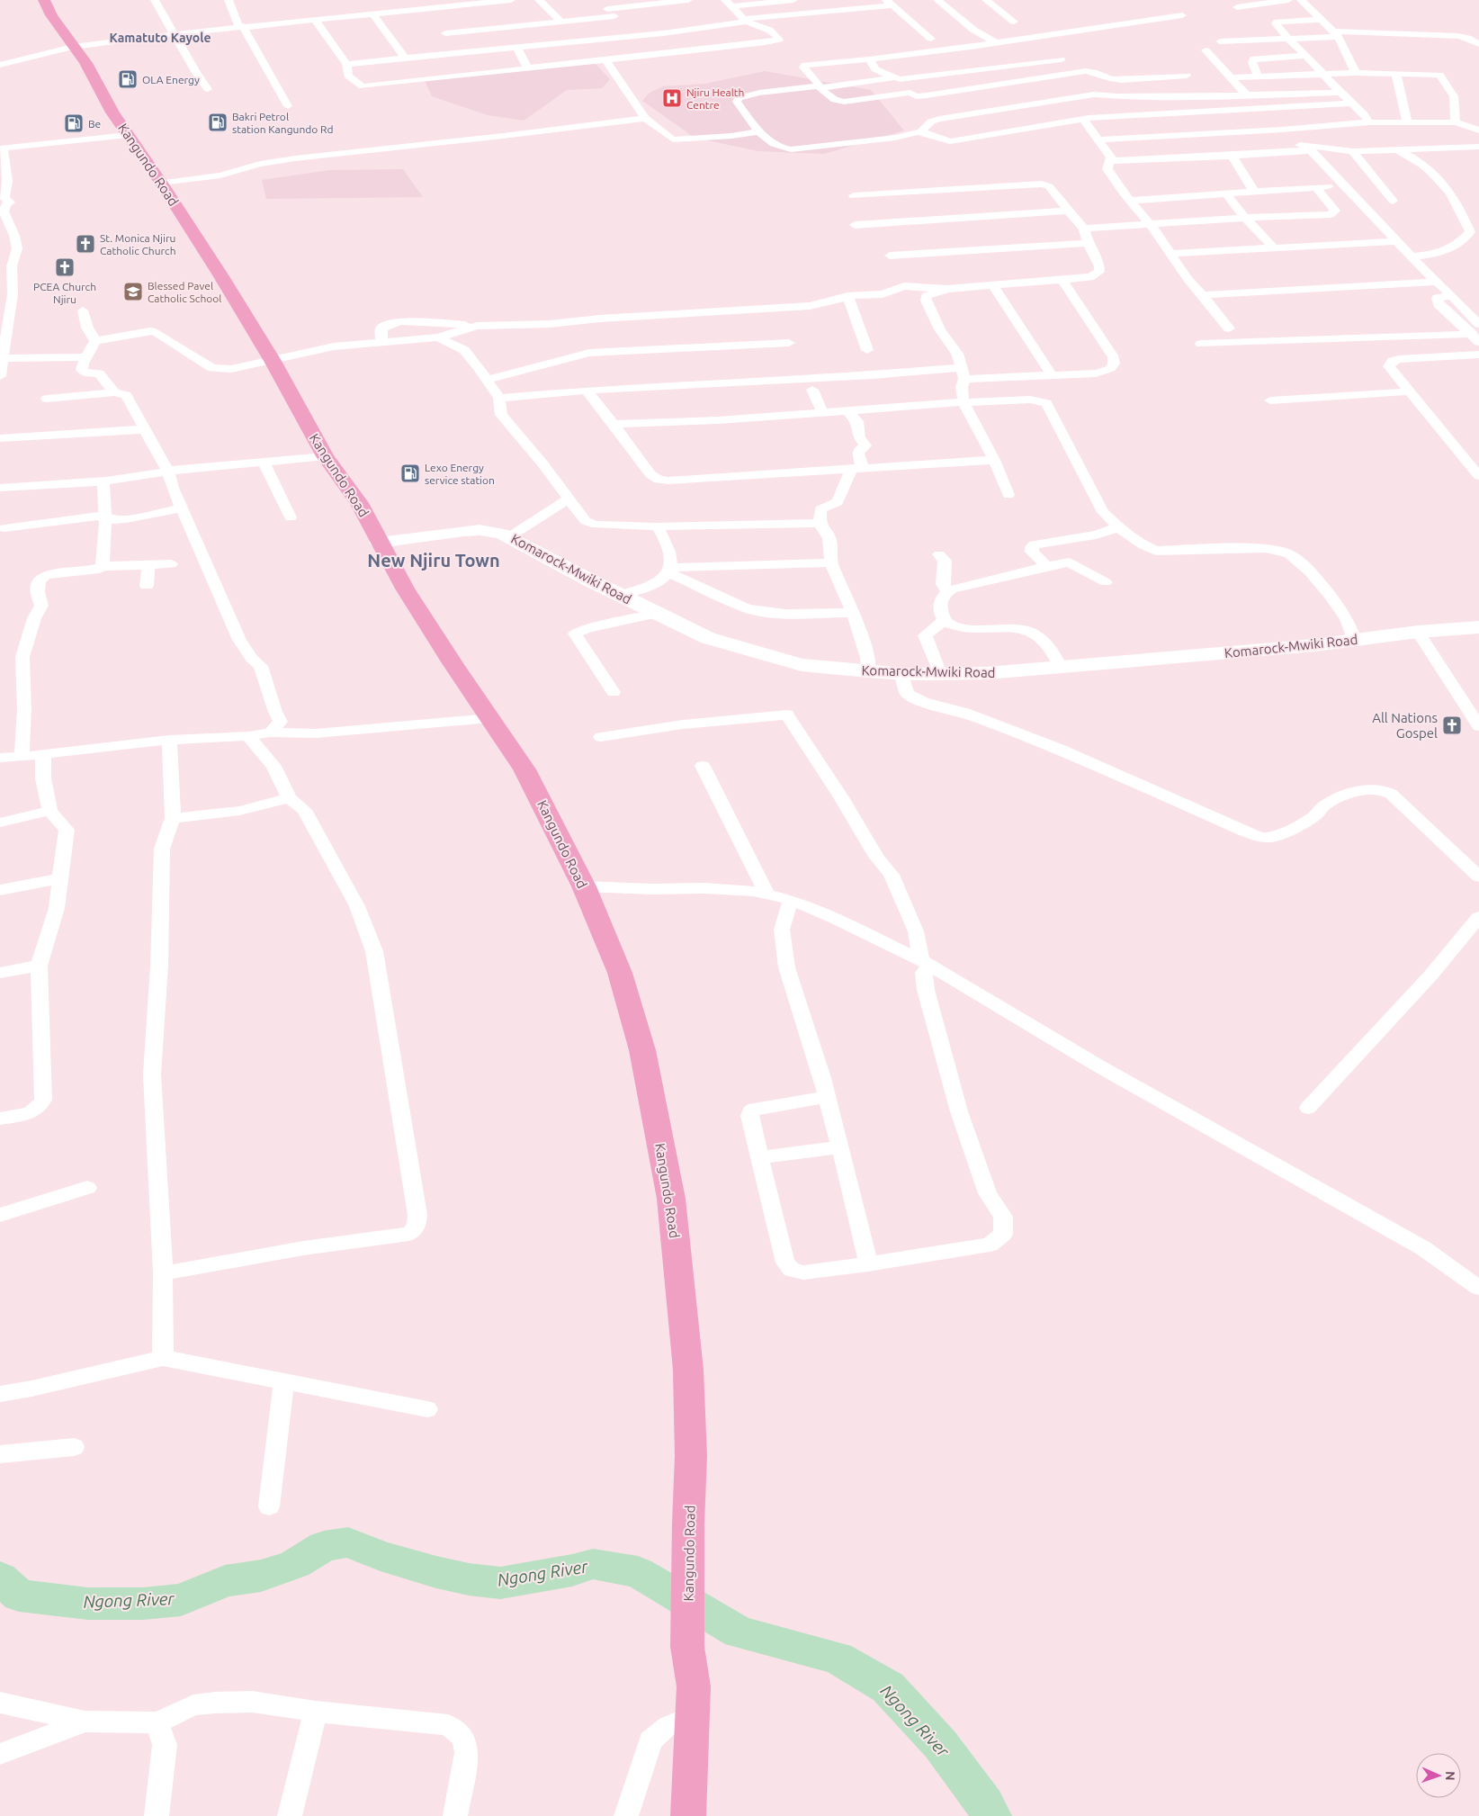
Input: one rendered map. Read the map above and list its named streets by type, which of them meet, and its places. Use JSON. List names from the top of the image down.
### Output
{
  "streets": {
    "highway": ["Kangundo Road"],
    "main road": ["Komarock-Mwiki Road"]
  },
  "crossings": [
    ["Kangundo Road", "Komarock-Mwiki Road"]
  ],
  "districts": ["Kamatuto Kayole", "New Njiru Town"],
  "water": ["Ngong River"],
  "places": {
    "fuel station": [
      "OLA Energy",
      "Bakri Petrol station Kangundo Rd",
      "Be",
      "Lexo Energy service station"
    ],
    "hospital": ["Njiru Health Centre"],
    "church": ["St. Monica Njiru Catholic Church", "PCEA Church Njiru", "All Nations Gospel"],
    "school or university": ["Blessed Pavel Catholic School"]
  },
  "north": "right"
}
